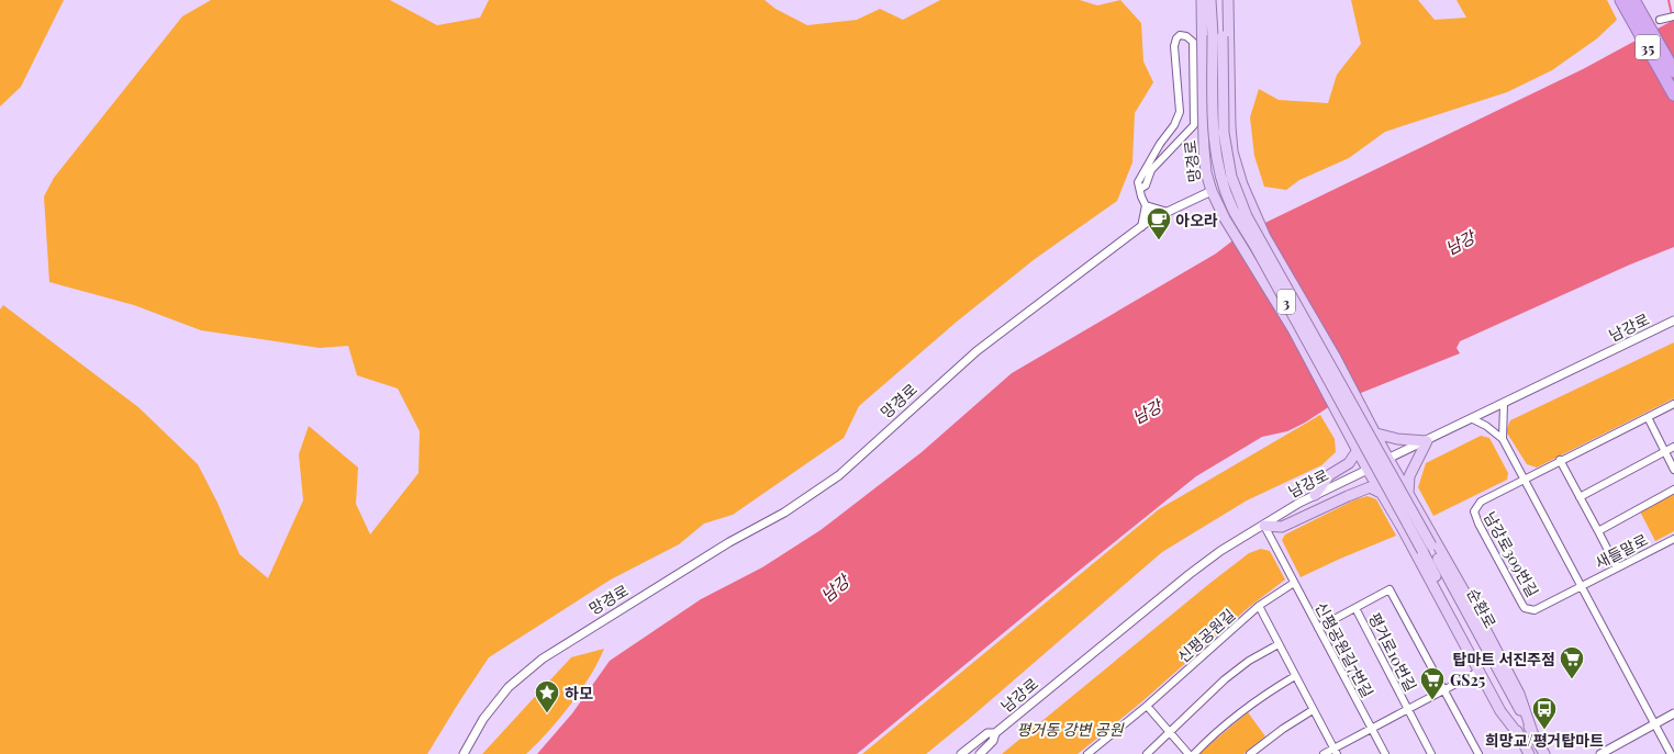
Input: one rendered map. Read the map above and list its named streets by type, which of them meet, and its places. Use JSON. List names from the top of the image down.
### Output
{
  "streets": {
    "highway": ["35"],
    "main road": ["망경로", "3", "순환로"],
    "street": [
      "남강로",
      "새들말로",
      "남강로309번길",
      "신평공원길",
      "신평공원길7번길",
      "평거로10번길"
    ]
  },
  "crossings": [
    ["3", "순환로"],
    ["새들말로", "남강로309번길"],
    ["신평공원길", "신평공원길7번길"]
  ],
  "water": ["남강"],
  "parks": ["평거동 강변 공원"],
  "places": {
    "cafe": ["아오라"],
    "supermarket": ["탑마트 서진주점", "GS25"],
    "place": ["하모"],
    "bus stop": ["희망교/평거탑마트"]
  }
}
